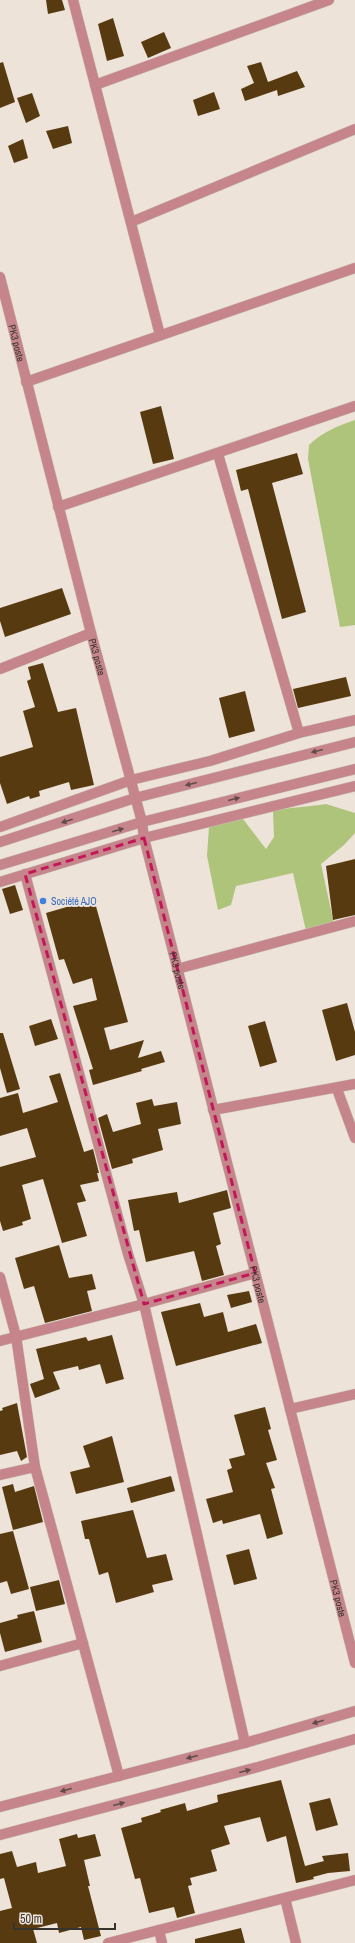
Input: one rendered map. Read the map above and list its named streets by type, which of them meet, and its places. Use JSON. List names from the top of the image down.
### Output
{
  "streets": {
    "street": ["PK3 poste"]
  },
  "places": ["Société AJO"],
  "scale_bar": "50 m"
}
